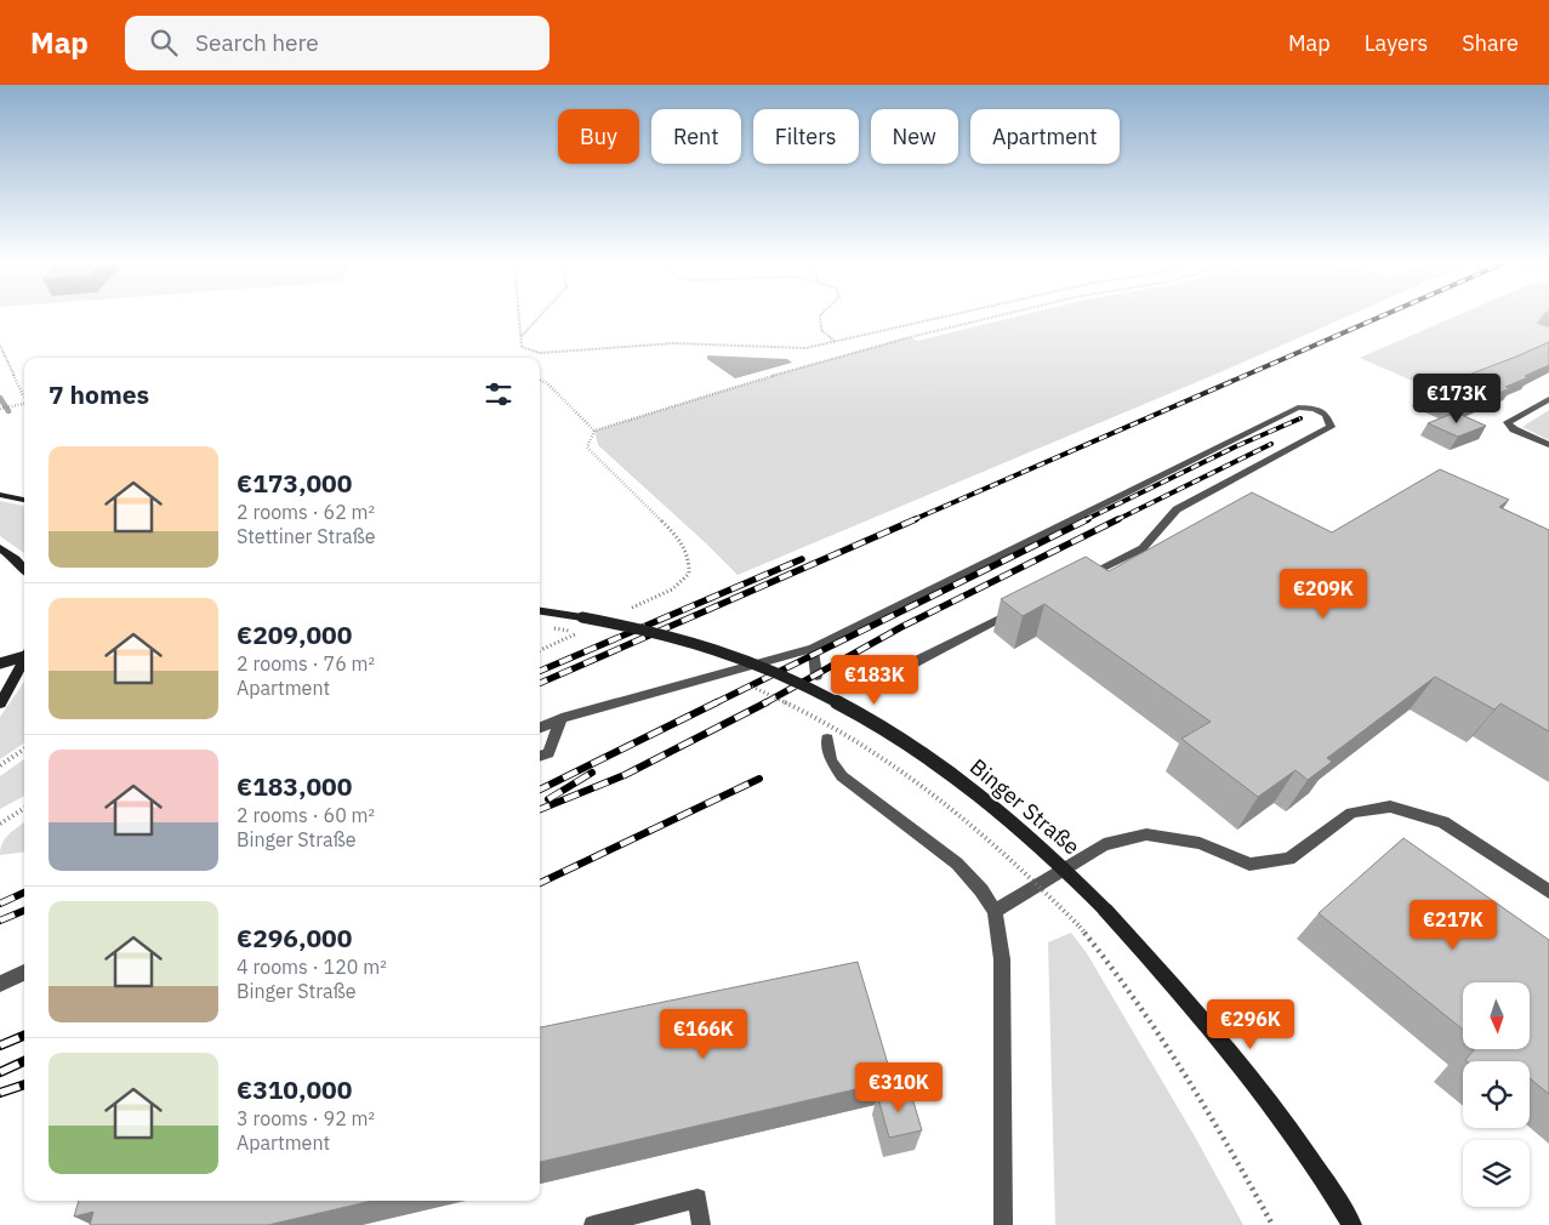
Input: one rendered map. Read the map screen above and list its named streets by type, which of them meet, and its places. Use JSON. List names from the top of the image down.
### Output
{
  "streets": {
    "main road": ["Binger Straße"]
  },
  "north": "bottom",
  "page": {
    "header": "Map",
    "search": "Search here",
    "nav": ["Map", "Layers", "Share"],
    "chip": [
      "Buy",
      "Rent",
      "Filters",
      "New",
      "Apartment"
    ],
    "heading": "7 homes",
    "price": [
      "€173K",
      "€209K",
      "€183K",
      "€217K",
      "€296K",
      "€166K",
      "€310K"
    ],
    "list": [
      {
        "name": "€173,000",
        "note": "2 rooms · 62 m² · Stettiner Straße"
      },
      {
        "name": "€209,000",
        "note": "2 rooms · 76 m² · Apartment"
      },
      {
        "name": "€183,000",
        "note": "2 rooms · 60 m² · Binger Straße"
      },
      {
        "name": "€296,000",
        "note": "4 rooms · 120 m² · Binger Straße"
      },
      {
        "name": "€310,000",
        "note": "3 rooms · 92 m² · Apartment"
      }
    ]
  }
}
